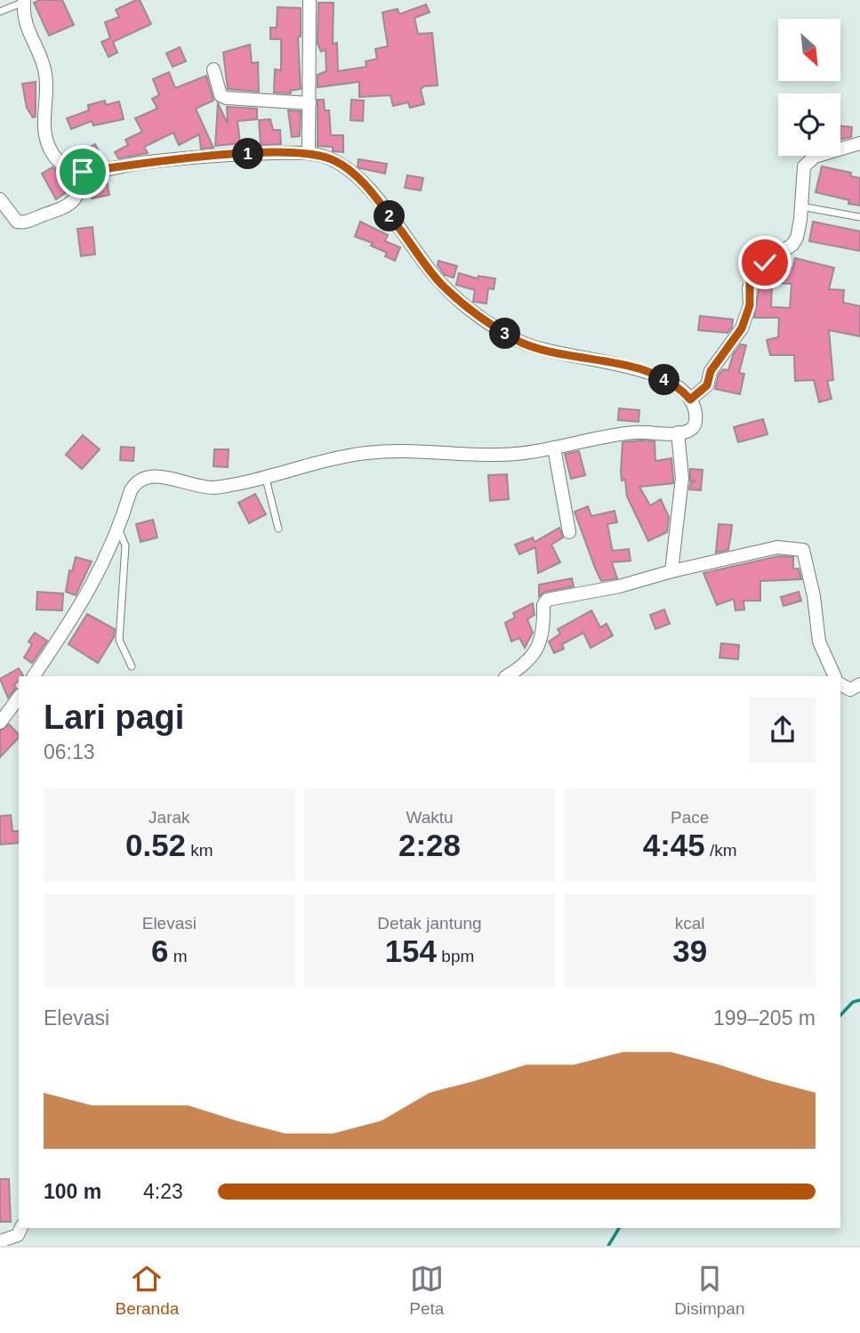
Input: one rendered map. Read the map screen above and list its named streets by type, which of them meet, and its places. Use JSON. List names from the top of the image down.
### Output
{
  "north": "bottom right",
  "page": {
    "pins": [
      "1",
      "2",
      "3",
      "4"
    ],
    "heading": ["Lari pagi", "06:13"],
    "stats": [
      ["Jarak", "0.52 km"],
      ["Waktu", "2:28"],
      ["Pace", "4:45 /km"],
      ["Elevasi", "6 m"],
      ["Detak jantung", "154 bpm"],
      ["kcal", "39"]
    ],
    "chart": ["Elevasi", "199–205 m"],
    "list": [
      {
        "name": "100 m",
        "note": "4:23"
      }
    ],
    "tabs": ["Beranda", "Peta", "Disimpan"]
  }
}
